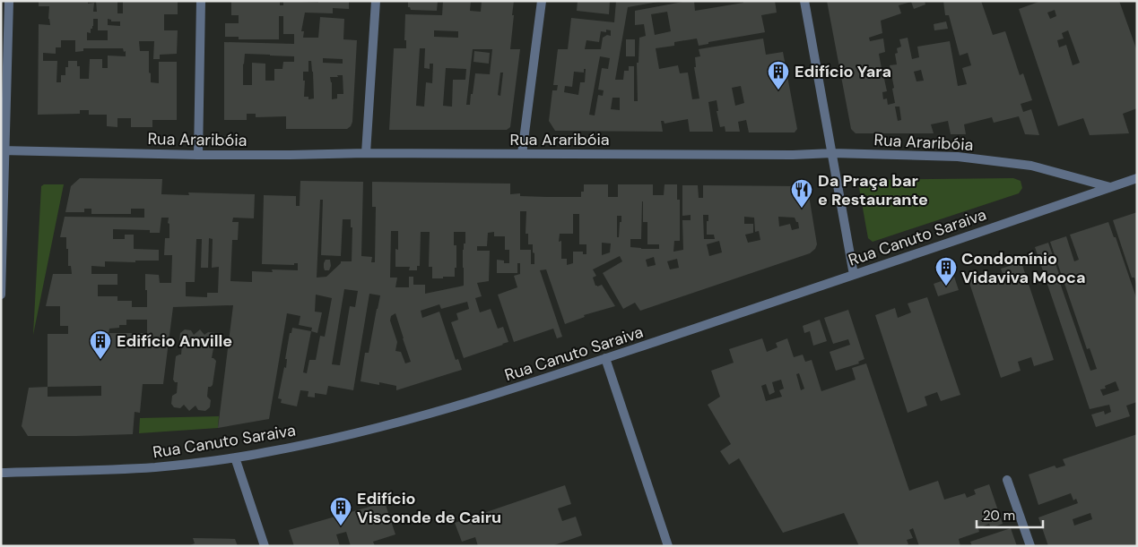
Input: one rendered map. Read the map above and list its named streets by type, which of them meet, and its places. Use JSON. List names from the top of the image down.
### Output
{
  "streets": {
    "street": ["Rua Araribóia", "Rua Canuto Saraiva"]
  },
  "crossings": [
    ["Rua Araribóia", "Rua Canuto Saraiva"]
  ],
  "places": {
    "building": [
      "Edifício Yara",
      "Condomínio Vidaviva Mooca",
      "Edifício Anville",
      "Edifício Visconde de Cairu"
    ],
    "restaurant": ["Da Praça bar e Restaurante"]
  },
  "scale_bar": "20 m"
}
